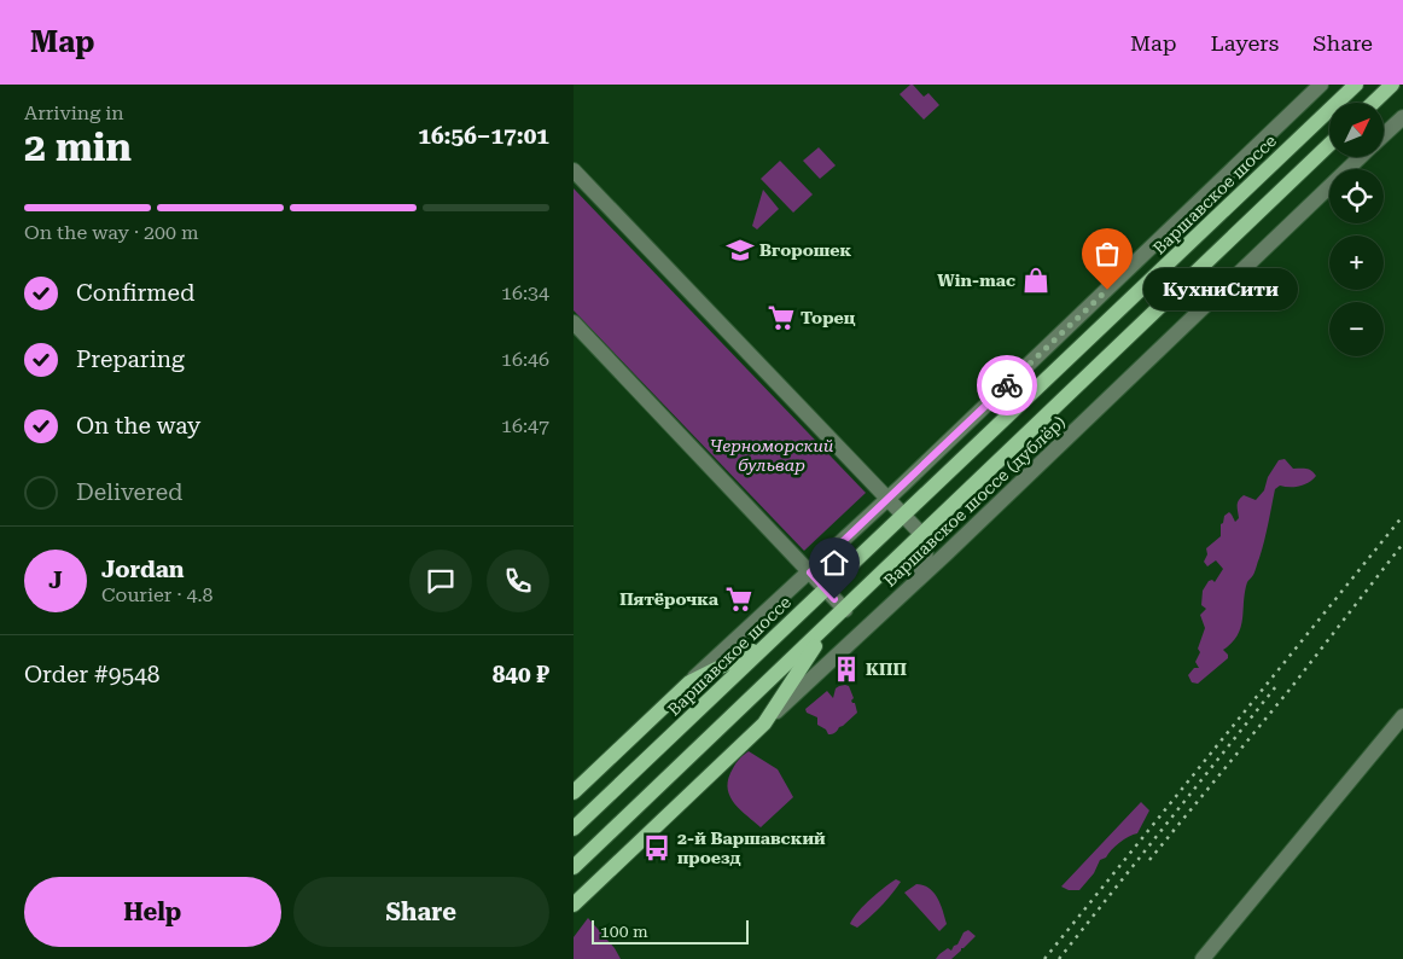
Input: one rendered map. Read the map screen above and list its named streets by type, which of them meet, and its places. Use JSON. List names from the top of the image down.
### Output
{
  "streets": {
    "main road": ["Варшавское шоссе", "Варшавское шоссе (дублёр)"]
  },
  "parks": ["Черноморский бульвар"],
  "places": {
    "school or university": ["Вгорошек"],
    "shop": ["Win-mac"],
    "other": ["КухниСити"],
    "supermarket": ["Торец", "Пятёрочка"],
    "building": ["КПП"],
    "bus stop": ["2-й Варшавский проезд"]
  },
  "scale_bar": "100 m",
  "north": "top right",
  "page": {
    "header": "Map",
    "nav": ["Map", "Layers", "Share"],
    "heading": ["2 min", "Arriving in", "16:56–17:01"],
    "panel": [
      "Jordan",
      "Courier · 4.8",
      "Order #9548",
      "840 ₽"
    ],
    "map_buttons": ["+", "−"],
    "bar": "On the way · 200 m",
    "list": [
      ["Confirmed", "16:34"],
      ["Preparing", "16:46"],
      ["On the way", "16:47"],
      "Delivered"
    ],
    "bubble": "КухниСити",
    "round": "J",
    "buttons": ["Help", "Share"],
    "scale": "100 m"
  }
}
